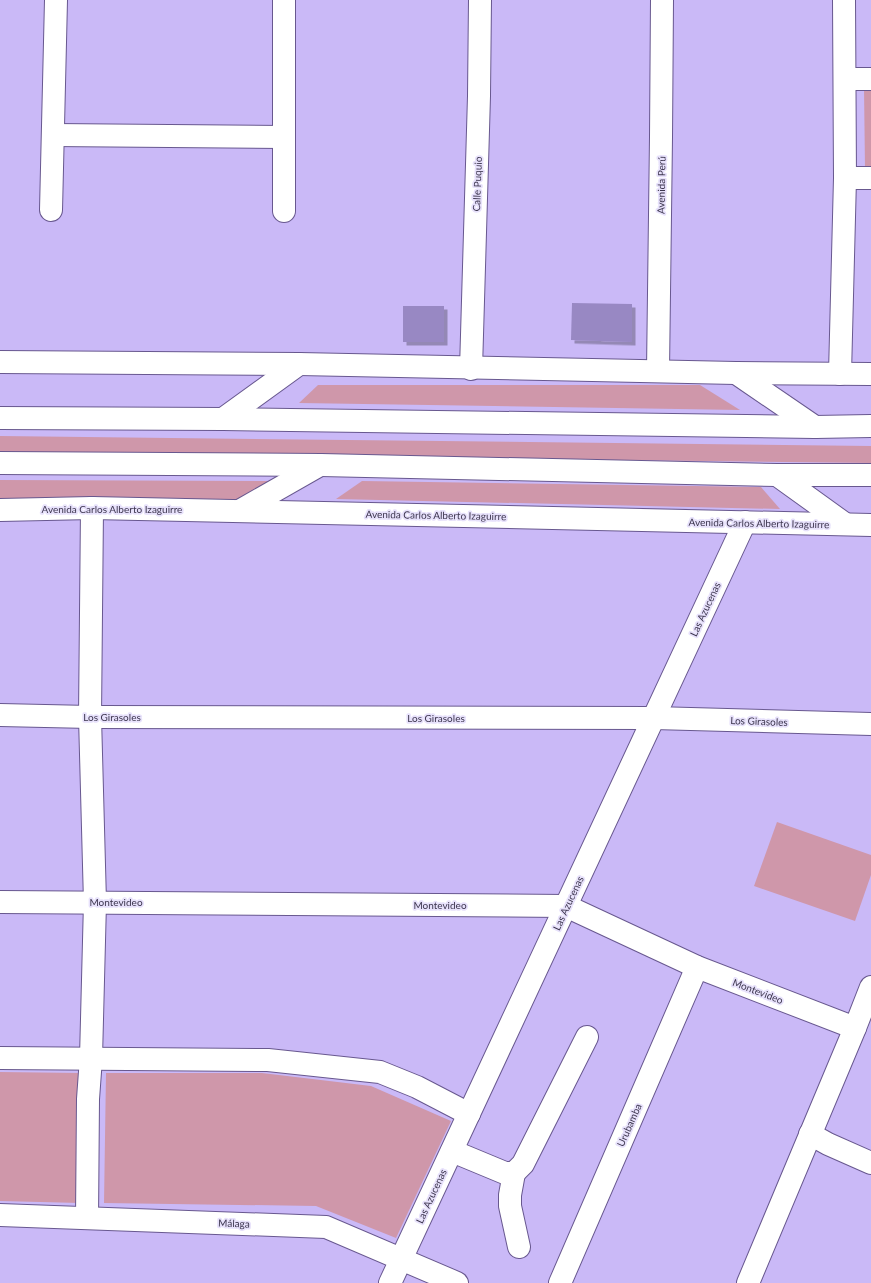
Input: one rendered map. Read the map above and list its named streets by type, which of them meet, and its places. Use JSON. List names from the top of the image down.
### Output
{
  "streets": {
    "street": [
      "Calle Puquio",
      "Avenida Perú",
      "Avenida Carlos Alberto Izaguirre",
      "Las Azucenas",
      "Los Girasoles",
      "Montevideo",
      "Urubamba",
      "Málaga"
    ]
  },
  "crossings": [
    ["Avenida Carlos Alberto Izaguirre", "Las Azucenas"],
    ["Las Azucenas", "Los Girasoles"],
    ["Las Azucenas", "Montevideo"],
    ["Las Azucenas", "Málaga"],
    ["Montevideo", "Urubamba"]
  ]
}
